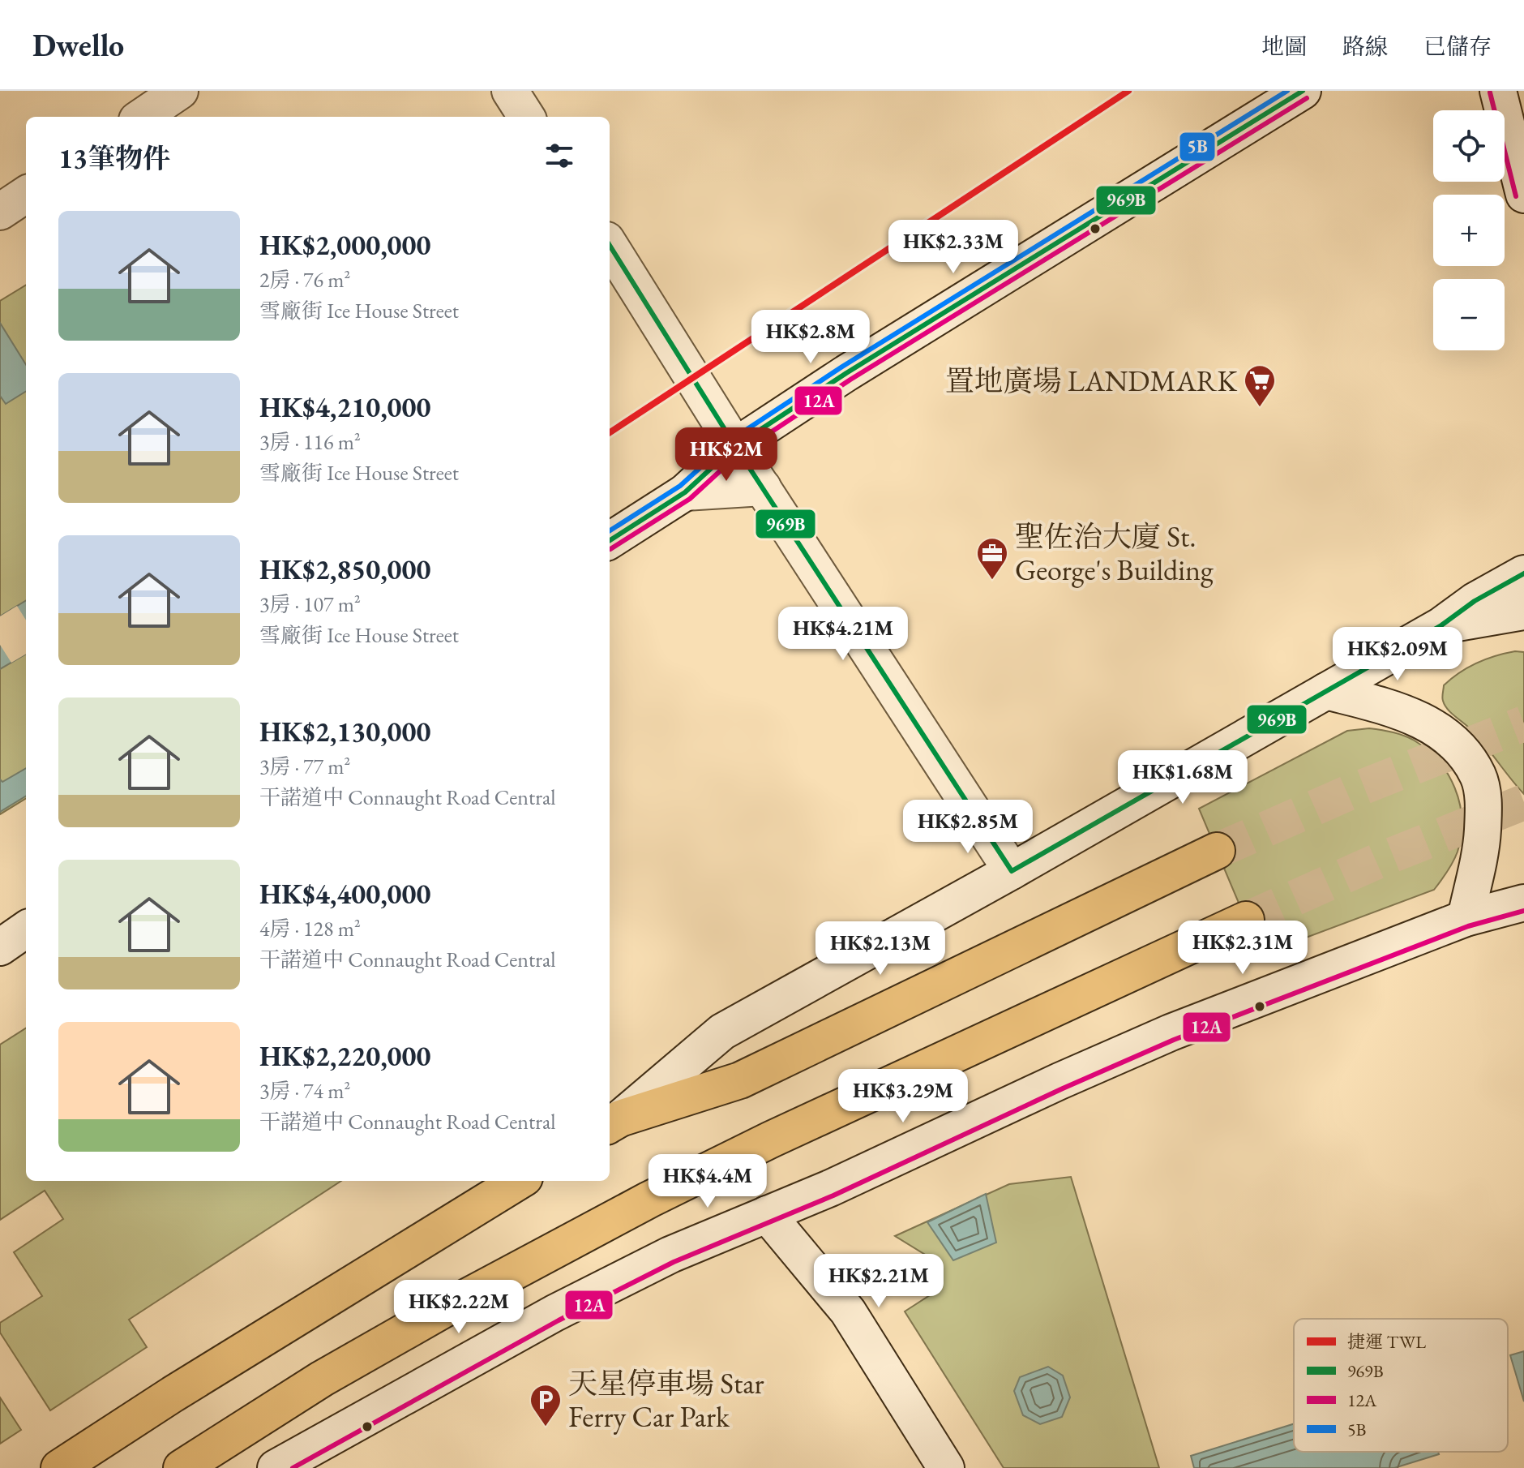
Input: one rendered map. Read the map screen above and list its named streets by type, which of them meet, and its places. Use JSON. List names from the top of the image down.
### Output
{
  "places": {
    "supermarket": ["置地廣場 LANDMARK"],
    "office": ["聖佐治大廈 St. George's Building"],
    "parking": ["天星停車場 Star Ferry Car Park"]
  },
  "lines": [
    "metro line TWL",
    "transit line 969B",
    "transit line 5B",
    "transit line 12A"
  ],
  "legend": [
    "捷運 TWL",
    "969B",
    "12A",
    "5B"
  ],
  "page": {
    "header": "Dwello",
    "nav": ["地圖", "路線", "已儲存"],
    "map_buttons": ["+", "−"],
    "heading": "13筆物件",
    "list": [
      {
        "name": "HK$2,000,000",
        "note": "2房 · 76 m² · 雪廠街 Ice House Street"
      },
      {
        "name": "HK$4,210,000",
        "note": "3房 · 116 m² · 雪廠街 Ice House Street"
      },
      {
        "name": "HK$2,850,000",
        "note": "3房 · 107 m² · 雪廠街 Ice House Street"
      },
      {
        "name": "HK$2,130,000",
        "note": "3房 · 77 m² · 干諾道中 Connaught Road Central"
      },
      {
        "name": "HK$4,400,000",
        "note": "4房 · 128 m² · 干諾道中 Connaught Road Central"
      },
      {
        "name": "HK$2,220,000",
        "note": "3房 · 74 m² · 干諾道中 Connaught Road Central"
      }
    ],
    "price": [
      "HK$2.33M",
      "HK$2.8M",
      "HK$2M",
      "HK$4.21M",
      "HK$2.09M",
      "HK$1.68M",
      "HK$2.85M",
      "HK$2.31M",
      "HK$2.13M",
      "HK$3.29M",
      "HK$4.4M",
      "HK$2.21M",
      "HK$2.22M"
    ]
  }
}
